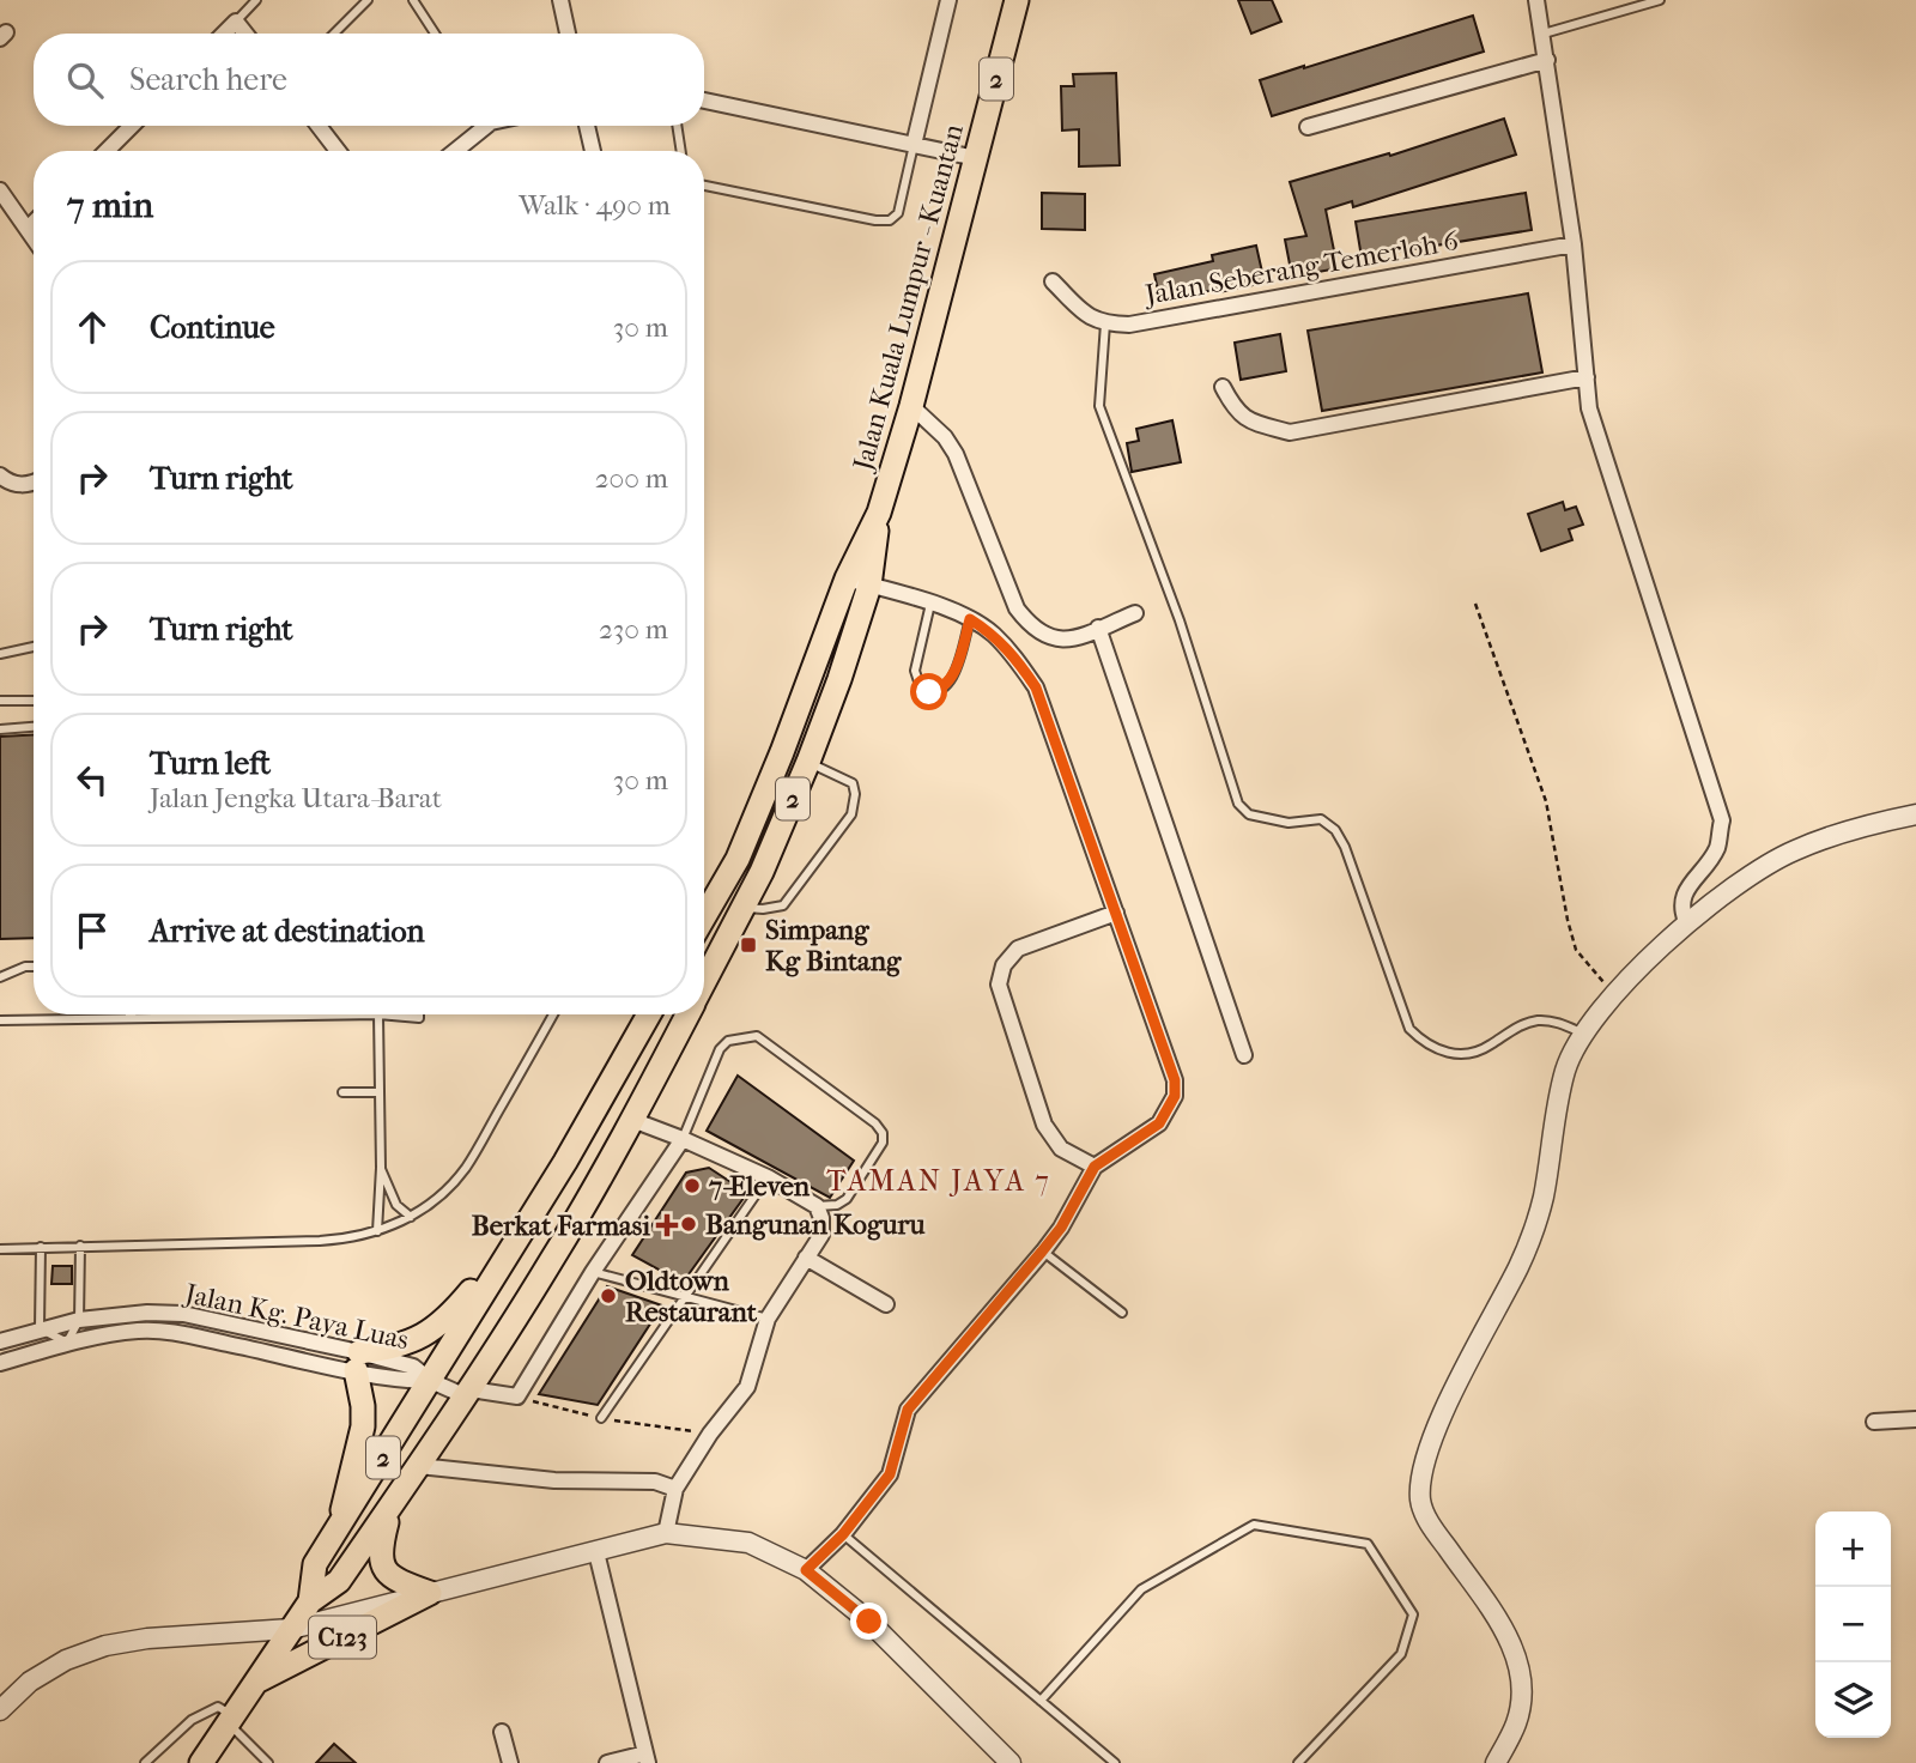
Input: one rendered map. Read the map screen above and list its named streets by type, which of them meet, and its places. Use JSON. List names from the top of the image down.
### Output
{
  "streets": {
    "highway": ["2", "Jalan Kuala Lumpur - Kuantan", "C123"],
    "street": ["Jalan Seberang Temerloh 6", "Jalan Kg. Paya Luas"]
  },
  "crossings": [
    ["Jalan Kuala Lumpur - Kuantan", "Jalan Kg. Paya Luas"],
    ["Jalan Kuala Lumpur - Kuantan", "C123"]
  ],
  "districts": ["TAMAN JAYA 7"],
  "places": {
    "transit": ["Simpang Kg Bintang"],
    "other": ["7-Eleven", "Bangunan Koguru", "Oldtown Restaurant"],
    "health": ["Berkat Farmasi"]
  },
  "page": {
    "search": "Search here",
    "heading": ["7 min", "Walk · 490 m"],
    "list": [
      ["Continue", "30 m"],
      ["Turn right", "200 m"],
      ["Turn right", "230 m"],
      ["Turn left", "Jalan Jengka Utara-Barat", "30 m"],
      "Arrive at destination"
    ],
    "map_buttons": ["+", "−"]
  }
}
